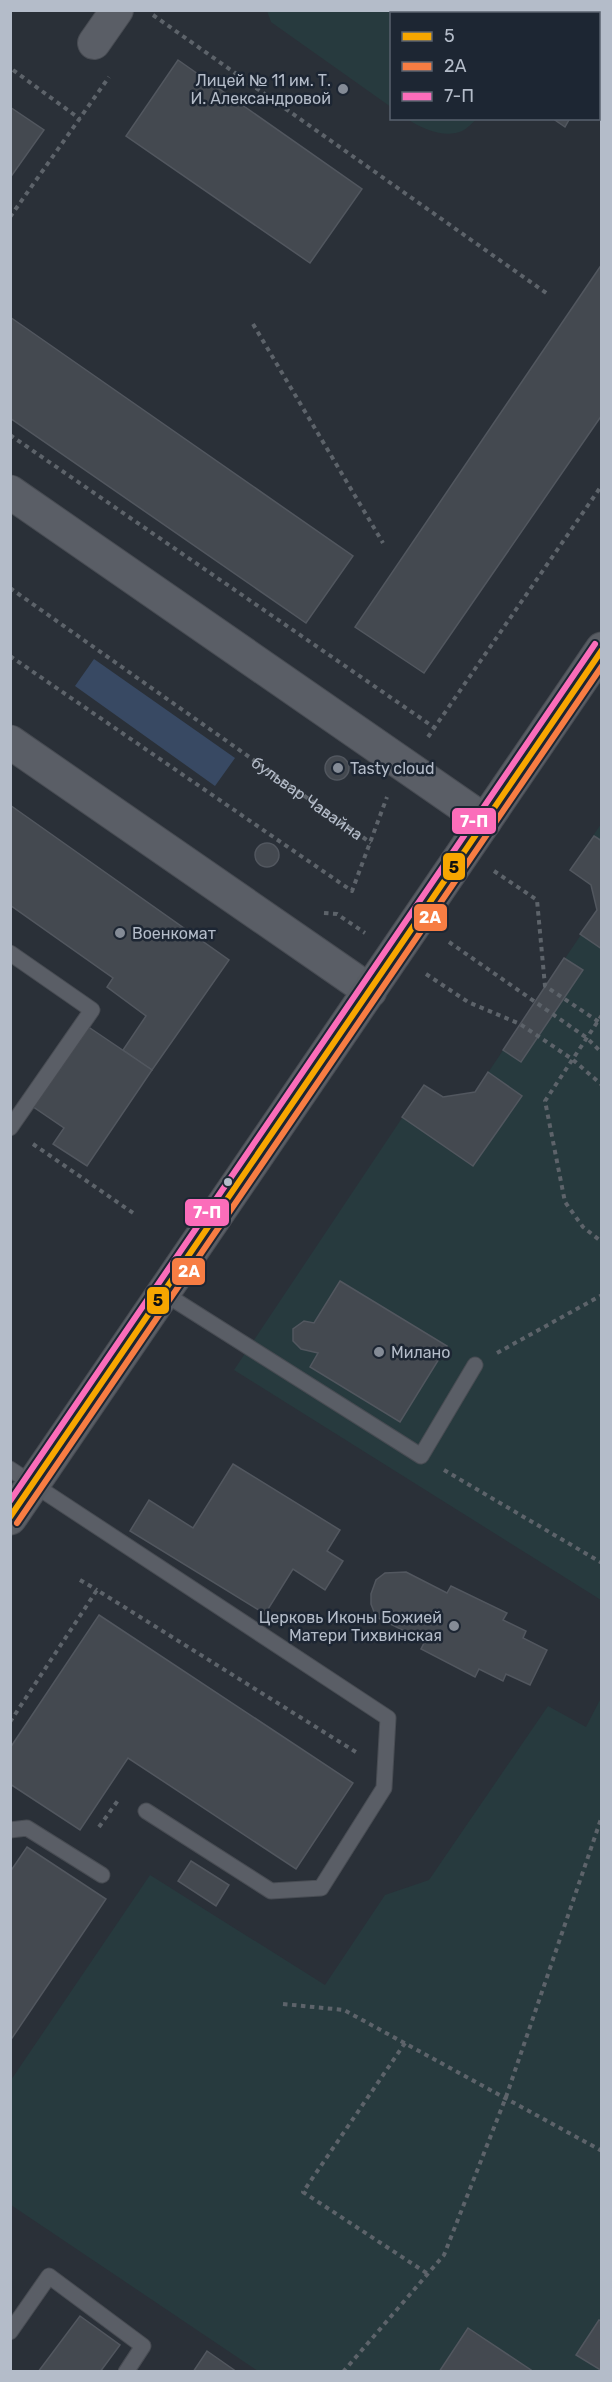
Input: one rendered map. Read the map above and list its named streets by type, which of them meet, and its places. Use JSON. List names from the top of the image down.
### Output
{
  "streets": {
    "path": ["бульвар Чавайна"]
  },
  "places": [
    "Лицей № 11 им. Т. И. Александровой",
    "Tasty cloud",
    "Военкомат",
    "Милано",
    "Церковь Иконы Божией Матери Тихвинская"
  ],
  "lines": ["transit line 7-П", "transit line 5", "transit line 2А"],
  "legend": ["5", "2А", "7-П"]
}
